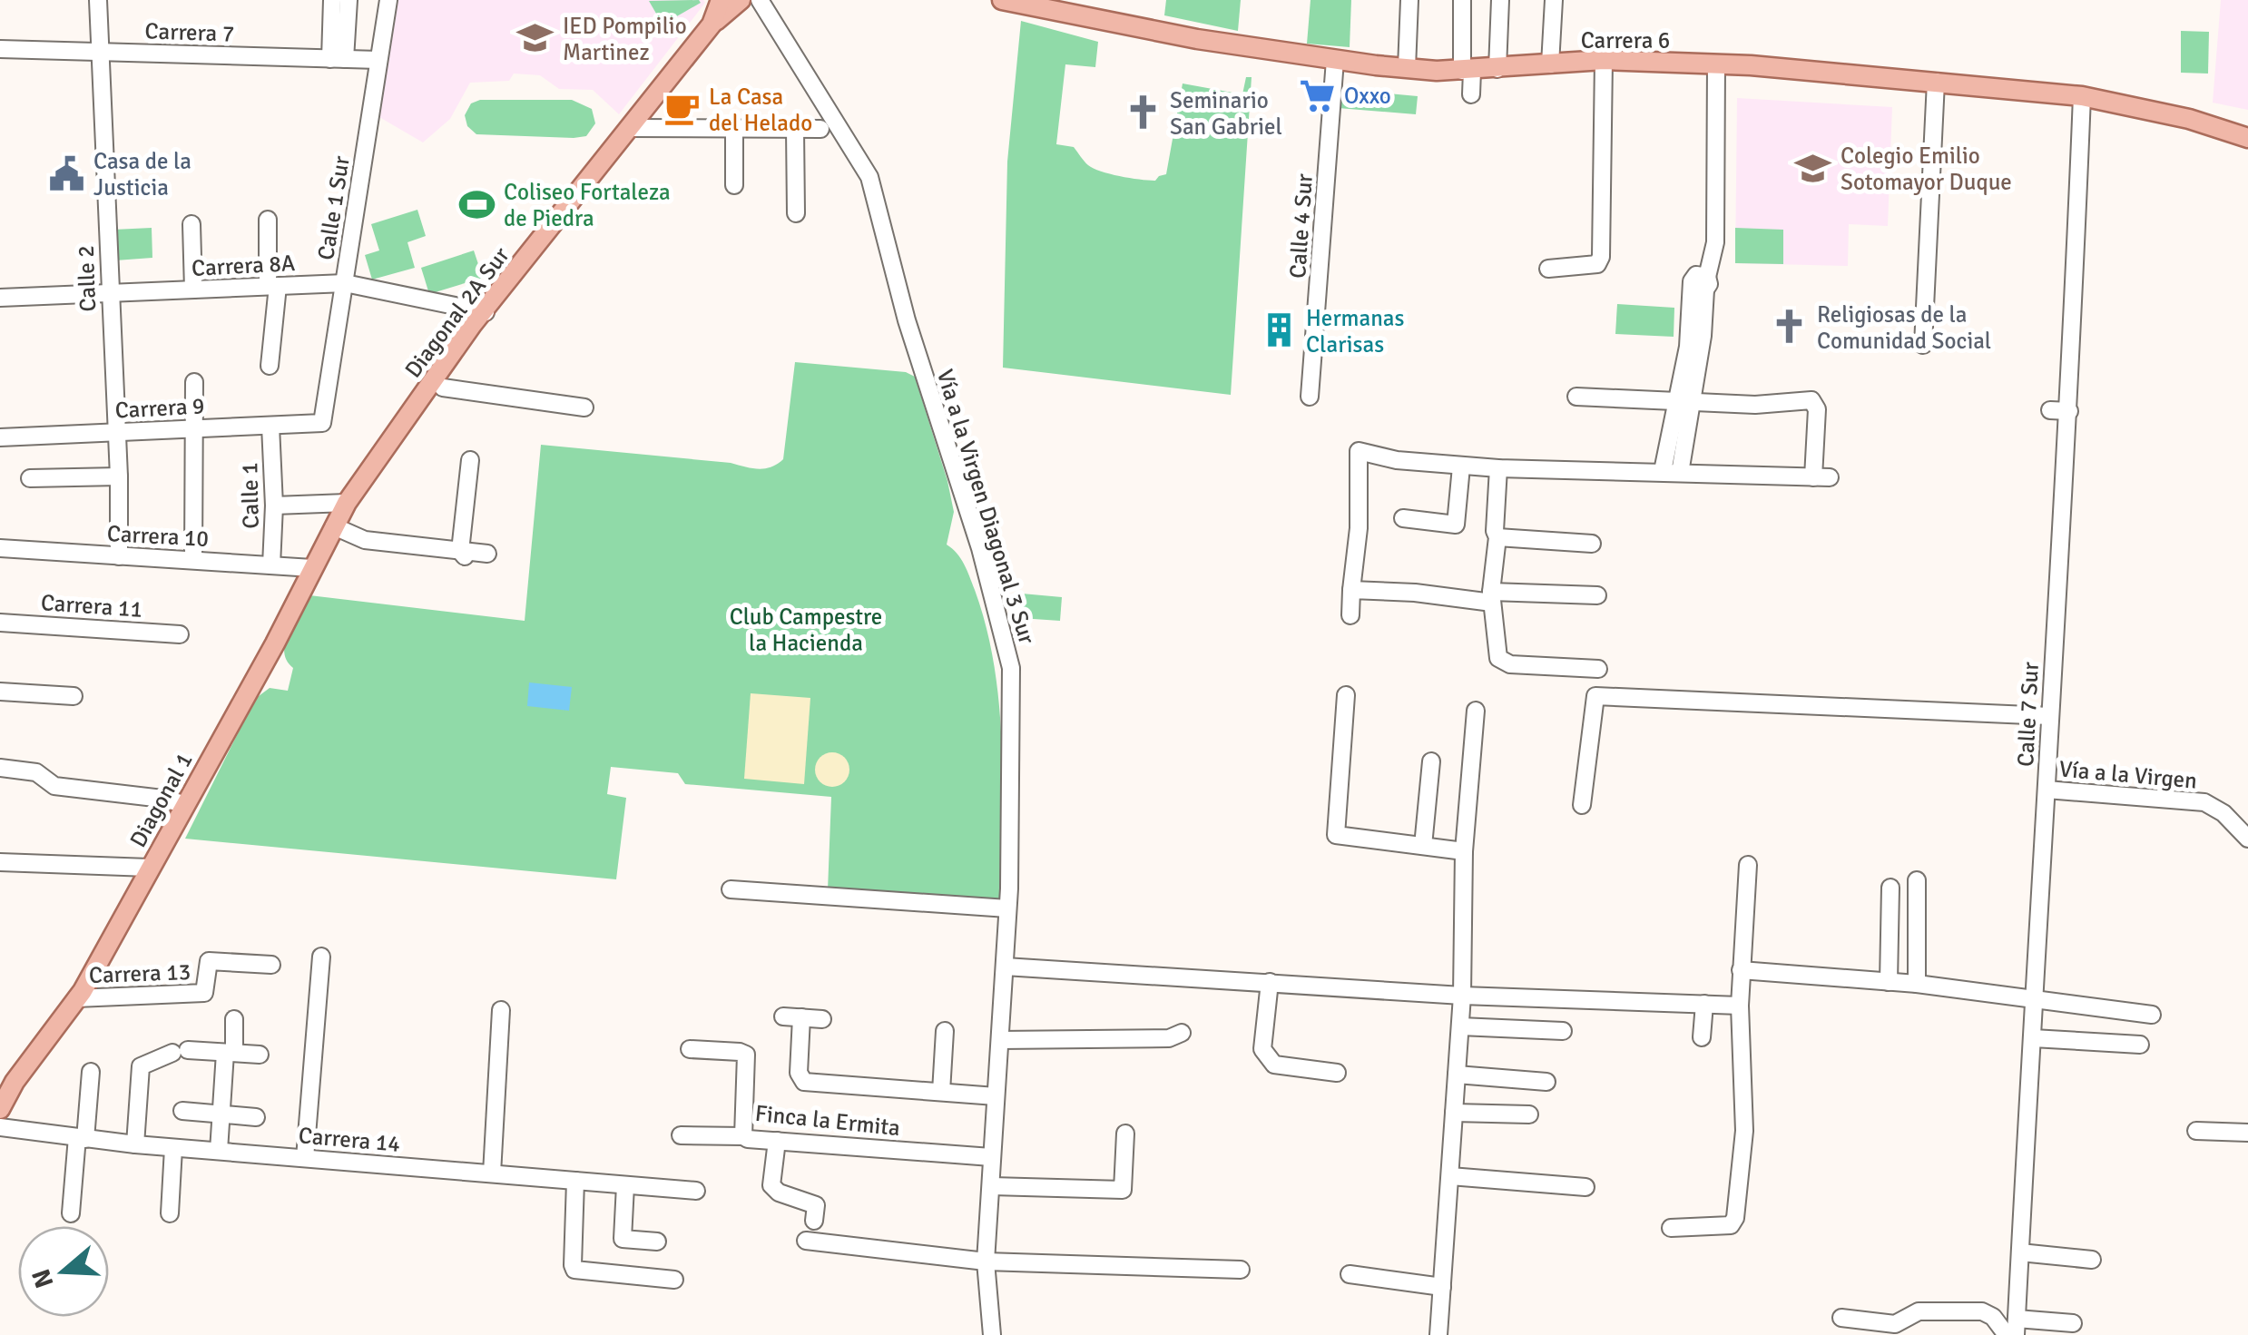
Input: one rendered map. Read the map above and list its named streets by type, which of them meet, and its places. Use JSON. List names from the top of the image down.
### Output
{
  "streets": {
    "main road": ["Carrera 6", "Diagonal 2A Sur", "Diagonal 1"],
    "street": [
      "Carrera 7",
      "Calle 1 Sur",
      "Calle 4 Sur",
      "Carrera 8A",
      "Calle 2",
      "Carrera 9",
      "Calle 1",
      "Vía a la Virgen Diagonal 3 Sur",
      "Carrera 10",
      "Carrera 11",
      "Calle 7 Sur",
      "Vía a la Virgen",
      "Carrera 13",
      "Finca la Ermita",
      "Carrera 14"
    ]
  },
  "crossings": [
    ["Carrera 7", "Calle 1 Sur"],
    ["Carrera 7", "Calle 2"],
    ["Carrera 6", "Calle 4 Sur"],
    ["Carrera 6", "Calle 7 Sur"],
    ["Calle 1 Sur", "Carrera 8A"],
    ["Calle 1 Sur", "Carrera 9"],
    ["Carrera 8A", "Calle 2"],
    ["Carrera 8A", "Diagonal 2A Sur"],
    ["Calle 2", "Carrera 9"],
    ["Calle 2", "Carrera 10"],
    ["Diagonal 2A Sur", "Diagonal 1"],
    ["Carrera 9", "Calle 1"],
    ["Calle 1", "Carrera 10"],
    ["Vía a la Virgen Diagonal 3 Sur", "Finca la Ermita"],
    ["Carrera 10", "Diagonal 1"],
    ["Calle 7 Sur", "Vía a la Virgen"],
    ["Diagonal 1", "Carrera 13"]
  ],
  "parks": ["Club Campestre la Hacienda"],
  "places": {
    "school or university": ["IED Pompilio Martinez", "Colegio Emilio Sotomayor Duque"],
    "supermarket": ["Oxxo"],
    "cafe": ["La Casa del Helado"],
    "church": ["Seminario San Gabriel", "Religiosas de la Comunidad Social"],
    "public building": ["Casa de la Justicia"],
    "sports": ["Coliseo Fortaleza de Piedra"],
    "building": ["Hermanas Clarisas"]
  },
  "north": "left"
}
